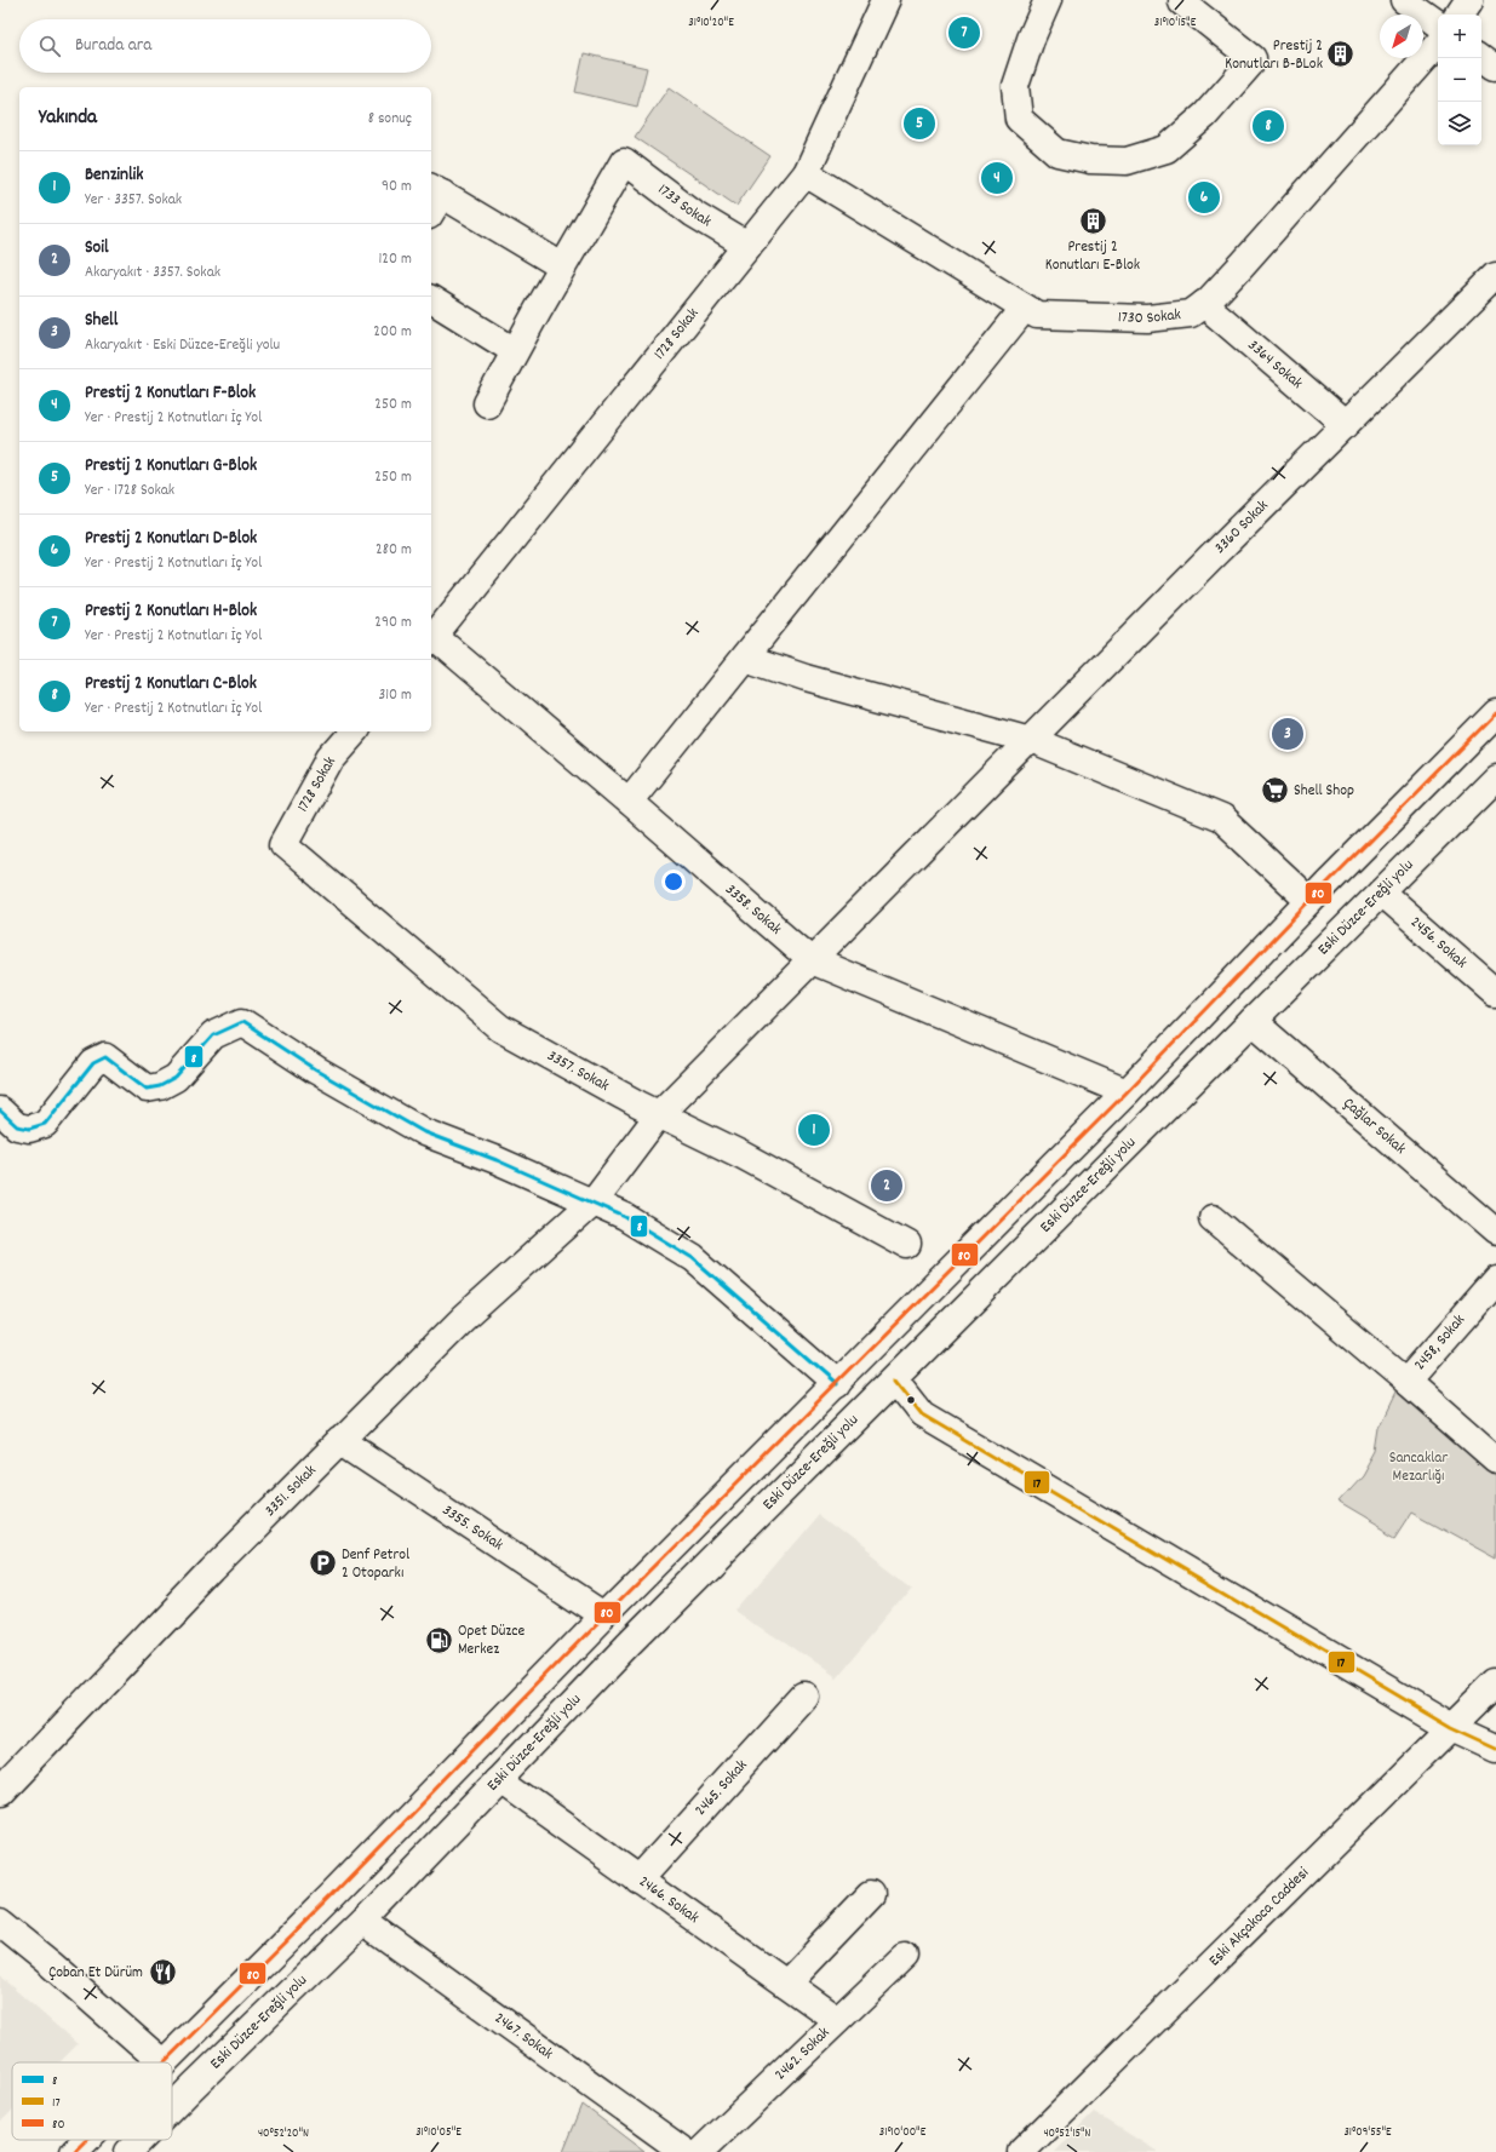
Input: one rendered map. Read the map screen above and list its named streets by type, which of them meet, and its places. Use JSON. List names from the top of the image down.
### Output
{
  "streets": {
    "street": [
      "1733 Sokak",
      "1730 Sokak",
      "1728 Sokak",
      "3364 Sokak",
      "3360 Sokak",
      "Eski Düzce-Ereğli yolu",
      "3358. Sokak",
      "2456. Sokak",
      "3357. Sokak",
      "Çağlar Sokak",
      "2458, Sokak",
      "3351. Sokak",
      "3355. Sokak",
      "2465. Sokak",
      "2466. Sokak",
      "Eski Akçakoca Caddesi",
      "2467. Sokak",
      "2462. Sokak"
    ]
  },
  "crossings": [
    ["1733 Sokak", "1728 Sokak"],
    ["1730 Sokak", "1728 Sokak"],
    ["1730 Sokak", "3364 Sokak"],
    ["1728 Sokak", "3358. Sokak"],
    ["1728 Sokak", "3357. Sokak"],
    ["3364 Sokak", "3360 Sokak"],
    ["3360 Sokak", "3358. Sokak"],
    ["3360 Sokak", "3351. Sokak"],
    ["Eski Düzce-Ereğli yolu", "2456. Sokak"],
    ["Eski Düzce-Ereğli yolu", "Çağlar Sokak"],
    ["Eski Düzce-Ereğli yolu", "2466. Sokak"],
    ["Eski Düzce-Ereğli yolu", "2467. Sokak"],
    ["3358. Sokak", "3351. Sokak"],
    ["3357. Sokak", "3351. Sokak"],
    ["3351. Sokak", "3355. Sokak"],
    ["2465. Sokak", "2466. Sokak"],
    ["2466. Sokak", "2462. Sokak"]
  ],
  "parks": ["Sancaklar Mezarlığı"],
  "places": {
    "building": ["Prestij 2 Konutları B-BLok", "Prestij 2 Konutları E-Blok"],
    "supermarket": ["Shell Shop"],
    "parking": ["Denf Petrol 2 Otoparkı"],
    "fuel station": ["Opet Düzce Merkez"],
    "restaurant": ["Çoban Et Dürüm"]
  },
  "lines": ["transit line 80", "transit line 8", "transit line 17"],
  "legend": ["8", "17", "80"],
  "north": "bottom left",
  "page": {
    "map_buttons": ["+", "−"],
    "pins": [
      "7",
      "5",
      "8",
      "4",
      "6",
      "3",
      "1",
      "2"
    ],
    "search": "Burada ara",
    "heading": ["Yakında", "8 sonuç"],
    "list": [
      {
        "mark": "1",
        "name": "Benzinlik",
        "note": "Yer · 3357. Sokak",
        "value": "90 m"
      },
      {
        "mark": "2",
        "name": "Soil",
        "note": "Akaryakıt · 3357. Sokak",
        "value": "120 m"
      },
      {
        "mark": "3",
        "name": "Shell",
        "note": "Akaryakıt · Eski Düzce-Ereğli yolu",
        "value": "200 m"
      },
      {
        "mark": "4",
        "name": "Prestij 2 Konutları F-Blok",
        "note": "Yer · Prestij 2 Kotnutları İç Yol",
        "value": "250 m"
      },
      {
        "mark": "5",
        "name": "Prestij 2 Konutları G-Blok",
        "note": "Yer · 1728 Sokak",
        "value": "250 m"
      },
      {
        "mark": "6",
        "name": "Prestij 2 Konutları D-Blok",
        "note": "Yer · Prestij 2 Kotnutları İç Yol",
        "value": "280 m"
      },
      {
        "mark": "7",
        "name": "Prestij 2 Konutları H-Blok",
        "note": "Yer · Prestij 2 Kotnutları İç Yol",
        "value": "290 m"
      },
      {
        "mark": "8",
        "name": "Prestij 2 Konutları C-Blok",
        "note": "Yer · Prestij 2 Kotnutları İç Yol",
        "value": "310 m"
      }
    ]
  },
  "coordinates": [
    "31°10'15\"E",
    "31°10'20\"E",
    "31°10'05\"E",
    "31°10'00\"E",
    "31°09'55\"E",
    "40°52'20\"N",
    "40°52'15\"N"
  ]
}
